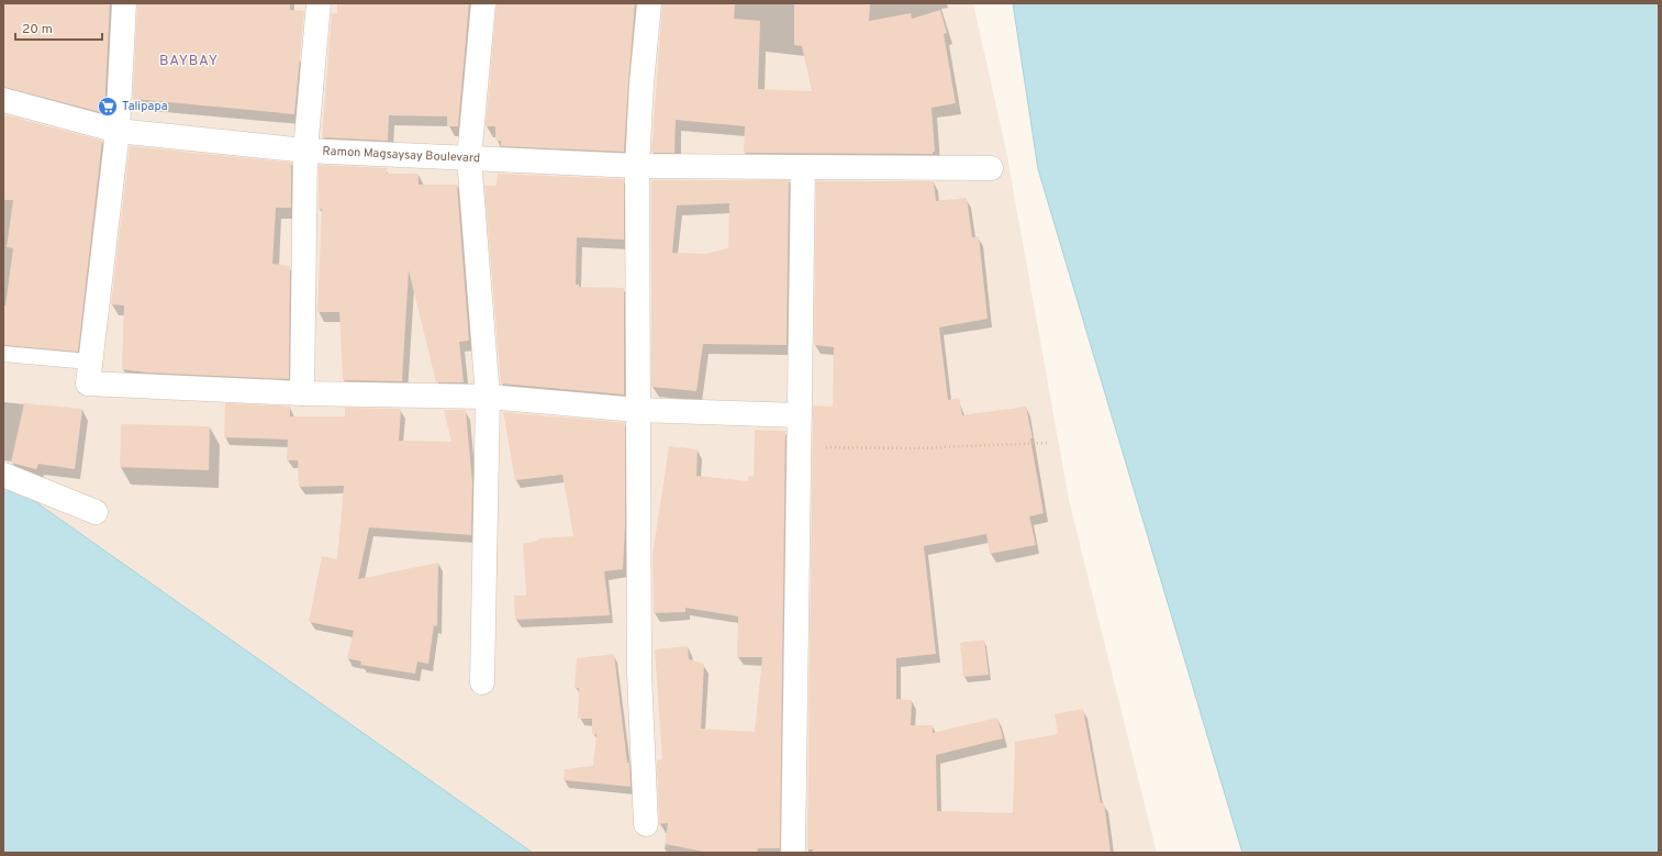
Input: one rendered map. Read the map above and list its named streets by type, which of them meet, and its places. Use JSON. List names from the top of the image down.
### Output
{
  "streets": {
    "street": ["Ramon Magsaysay Boulevard"]
  },
  "districts": ["BAYBAY"],
  "places": {
    "supermarket": ["Talipapa"]
  },
  "scale_bar": "20 m"
}
